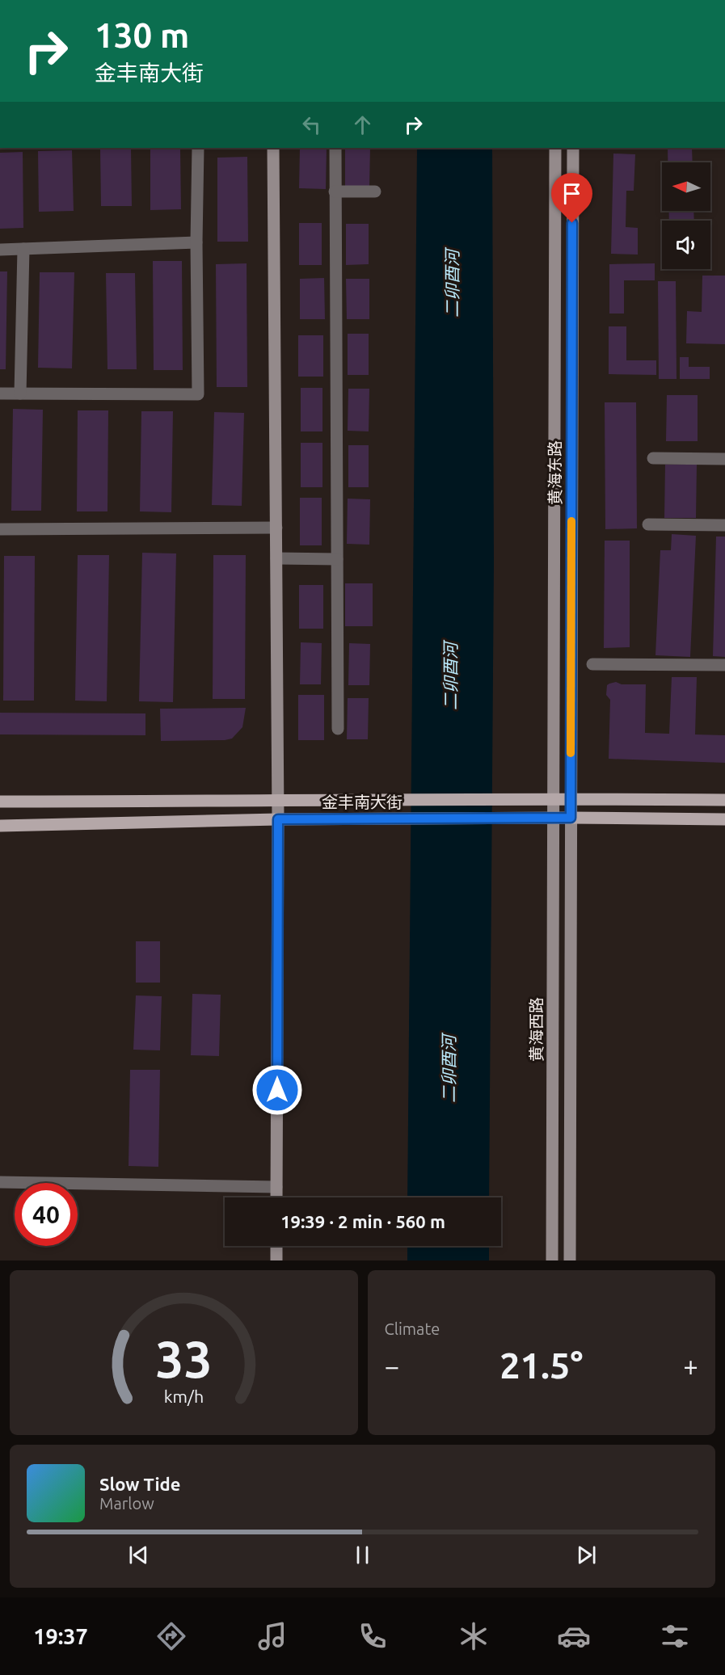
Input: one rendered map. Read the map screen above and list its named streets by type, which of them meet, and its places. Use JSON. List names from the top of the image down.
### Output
{
  "streets": {
    "main road": ["黄海东路", "金丰南大街", "黄海西路"]
  },
  "crossings": [
    ["黄海东路", "金丰南大街"],
    ["黄海东路", "黄海西路"],
    ["金丰南大街", "黄海西路"]
  ],
  "water": ["二卯酉河"],
  "north": "left",
  "page": {
    "turn": ["130 m", "金丰南大街"],
    "limit": "40",
    "trip": "19:39 · 2 min · 560 m",
    "tile": "Climate",
    "heat": ["−", "21.5°", "+"],
    "song": ["Slow Tide", "Marlow"],
    "tabs": "19:37",
    "gauge": ["33", "km/h"]
  }
}
